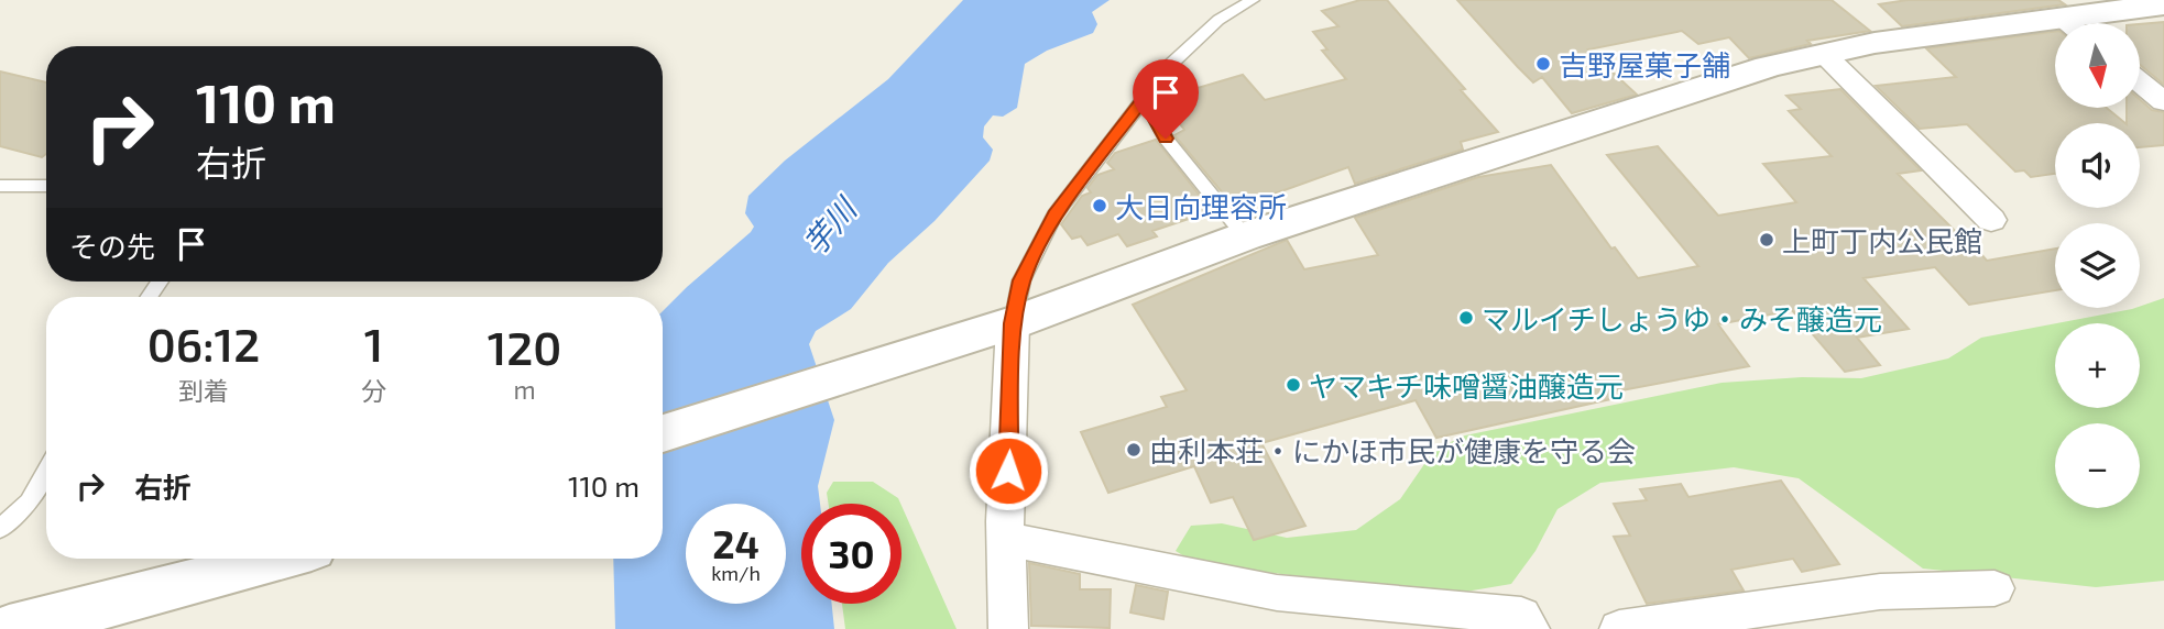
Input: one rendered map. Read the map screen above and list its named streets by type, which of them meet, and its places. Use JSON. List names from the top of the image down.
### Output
{
  "water": ["芋川"],
  "places": [
    "吉野屋菓子舗",
    "大日向理容所",
    "上町丁内公民館",
    "マルイチしょうゆ・みそ醸造元",
    "ヤマキチ味噌醤油醸造元",
    "由利本荘・にかほ市民が健康を守る会"
  ],
  "north": "bottom",
  "page": {
    "map_buttons": ["+", "−"],
    "turn": ["110 m", "右折"],
    "then": "その先",
    "eta": [
      "06:12",
      "到着",
      "1",
      "分",
      "120",
      "m"
    ],
    "list": [
      {
        "name": "右折",
        "value": "110 m"
      }
    ],
    "speed": "24 km/h",
    "limit": "30"
  }
}
